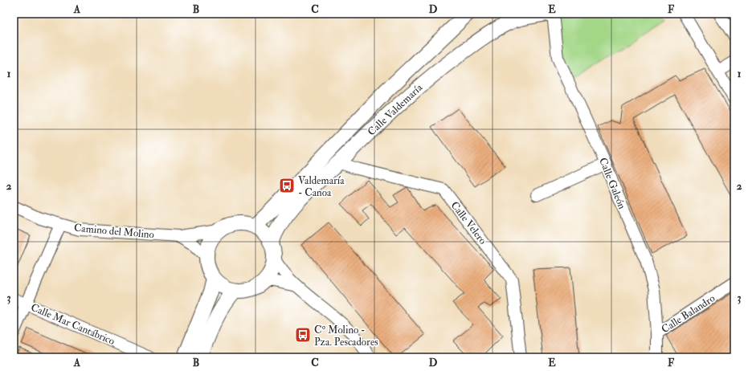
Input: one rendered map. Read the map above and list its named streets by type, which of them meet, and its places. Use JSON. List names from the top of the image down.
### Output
{
  "streets": {
    "main road": ["Calle Valdemaría"],
    "street": [
      "Calle Galeón",
      "Calle Velero",
      "Camino del Molino",
      "Calle Balandro",
      "Calle Mar Cantábrico"
    ]
  },
  "crossings": [
    ["Calle Valdemaría", "Calle Velero"],
    ["Calle Valdemaría", "Camino del Molino"],
    ["Calle Galeón", "Calle Balandro"]
  ],
  "places": {
    "bus stop": ["Valdemaría - Canoa", "Cº Molino - Pza. Pescadores"]
  },
  "grid": {
    "columns": [
      "A",
      "B",
      "C",
      "D",
      "E",
      "F"
    ],
    "rows": ["1", "2", "3"]
  }
}
